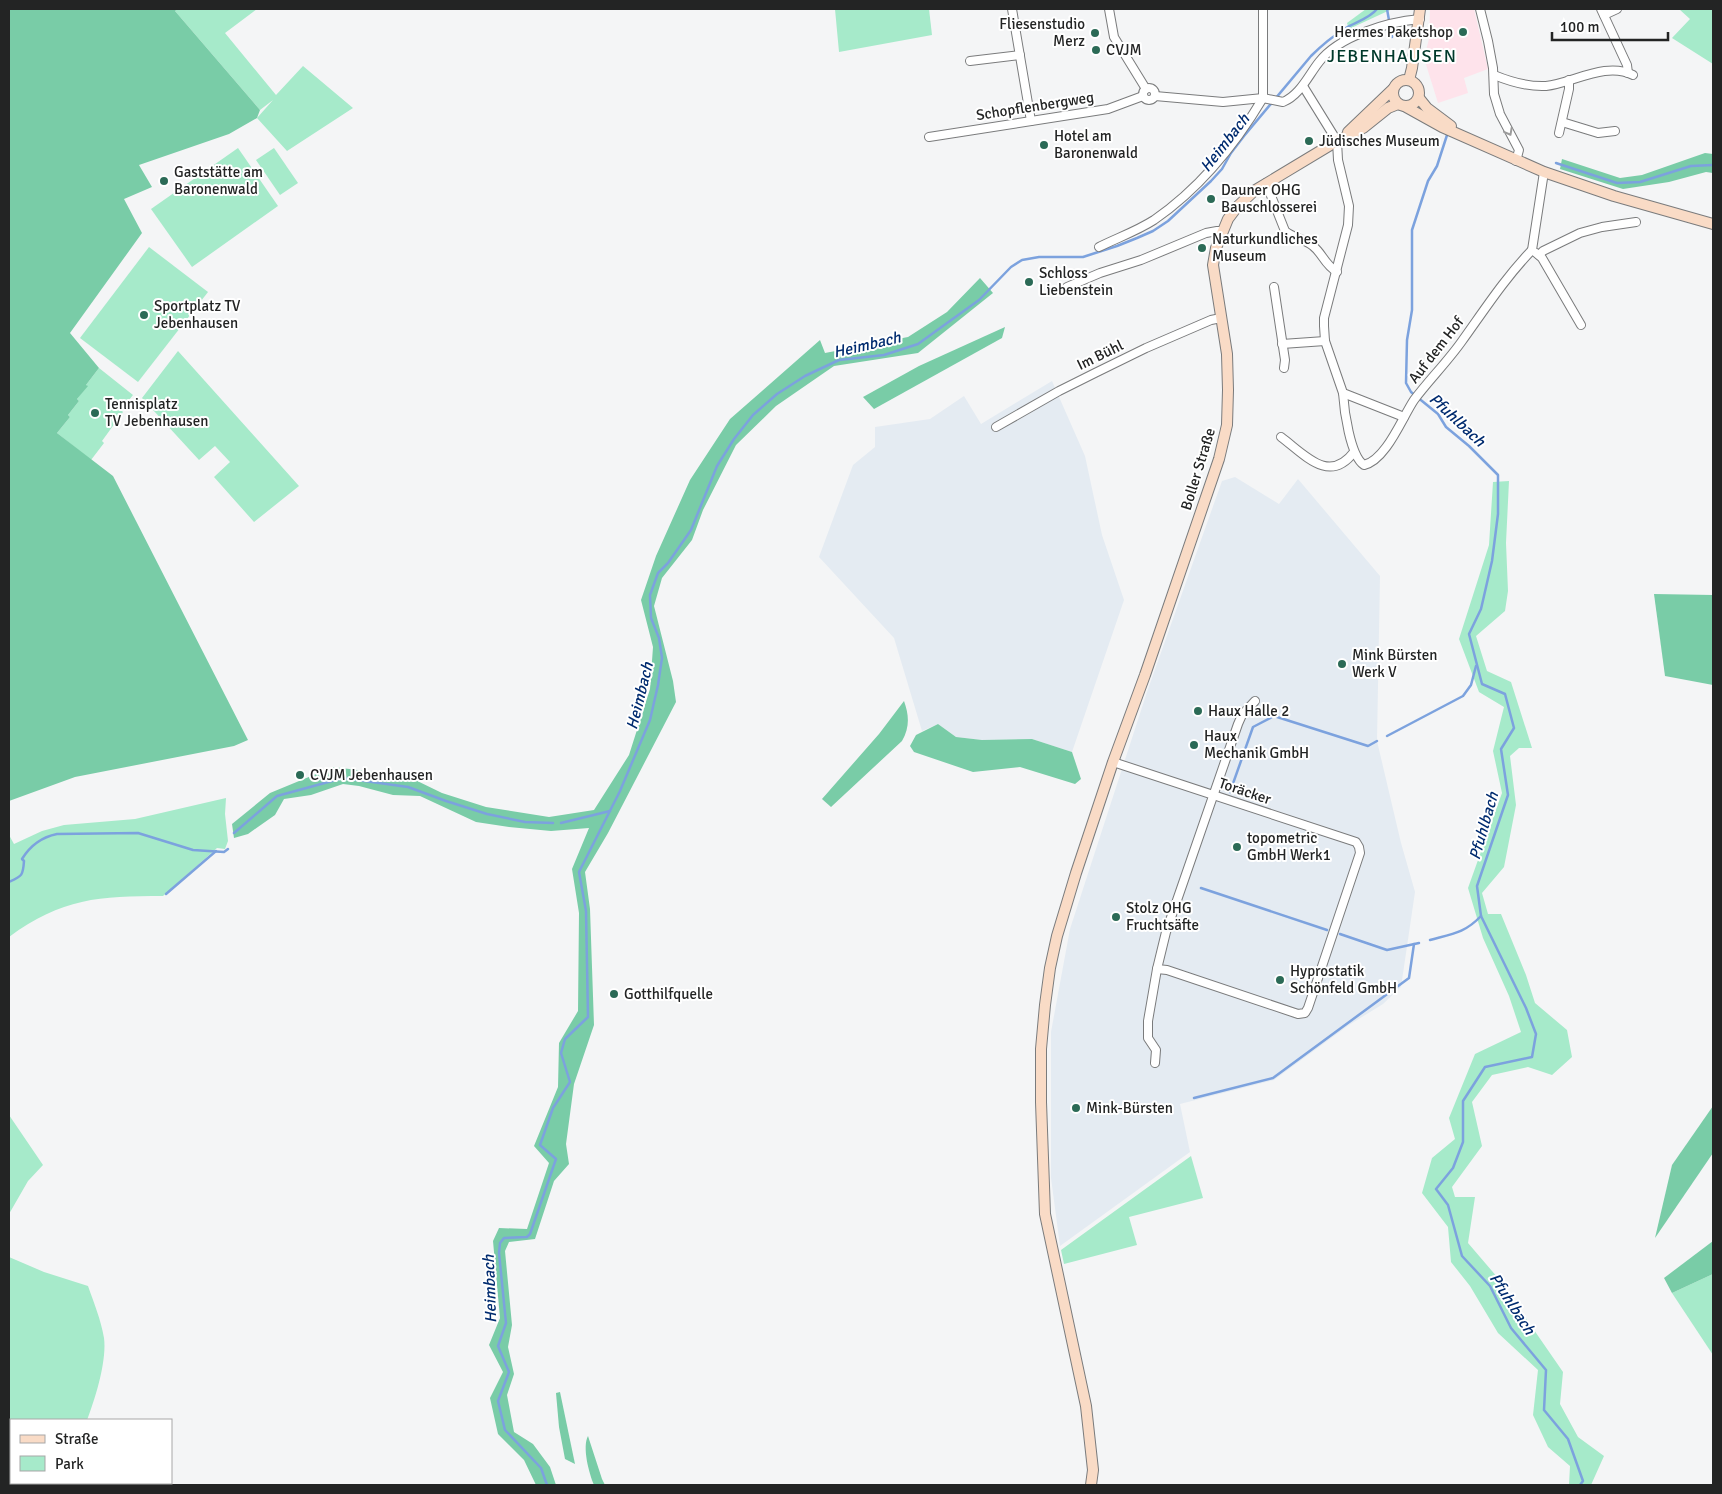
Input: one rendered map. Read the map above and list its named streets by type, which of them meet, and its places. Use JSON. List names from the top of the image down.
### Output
{
  "streets": {
    "main road": ["Boller Straße"],
    "street": [
      "Schopflenbergweg",
      "Auf dem Hof",
      "Im Bühl",
      "Toräcker"
    ]
  },
  "crossings": [
    ["Im Bühl", "Boller Straße"],
    ["Boller Straße", "Toräcker"]
  ],
  "districts": ["JEBENHAUSEN"],
  "water": ["Heimbach", "Pfuhlbach"],
  "places": [
    "Hermes Paketshop",
    "Fliesenstudio Merz",
    "CVJM",
    "Jüdisches Museum",
    "Hotel am Baronenwald",
    "Gaststätte am Baronenwald",
    "Dauner OHG Bauschlosserei",
    "Naturkundliches Museum",
    "Schloss Liebenstein",
    "Sportplatz TV Jebenhausen",
    "Tennisplatz TV Jebenhausen",
    "Mink Bürsten Werk V",
    "Haux Halle 2",
    "Haux Mechanik GmbH",
    "CVJM Jebenhausen",
    "topometric GmbH Werk1",
    "Stolz OHG Fruchtsäfte",
    "Hyprostatik Schönfeld GmbH",
    "Gotthilfquelle",
    "Mink-Bürsten"
  ],
  "legend": ["Straße", "Park"],
  "scale_bar": "100 m"
}
